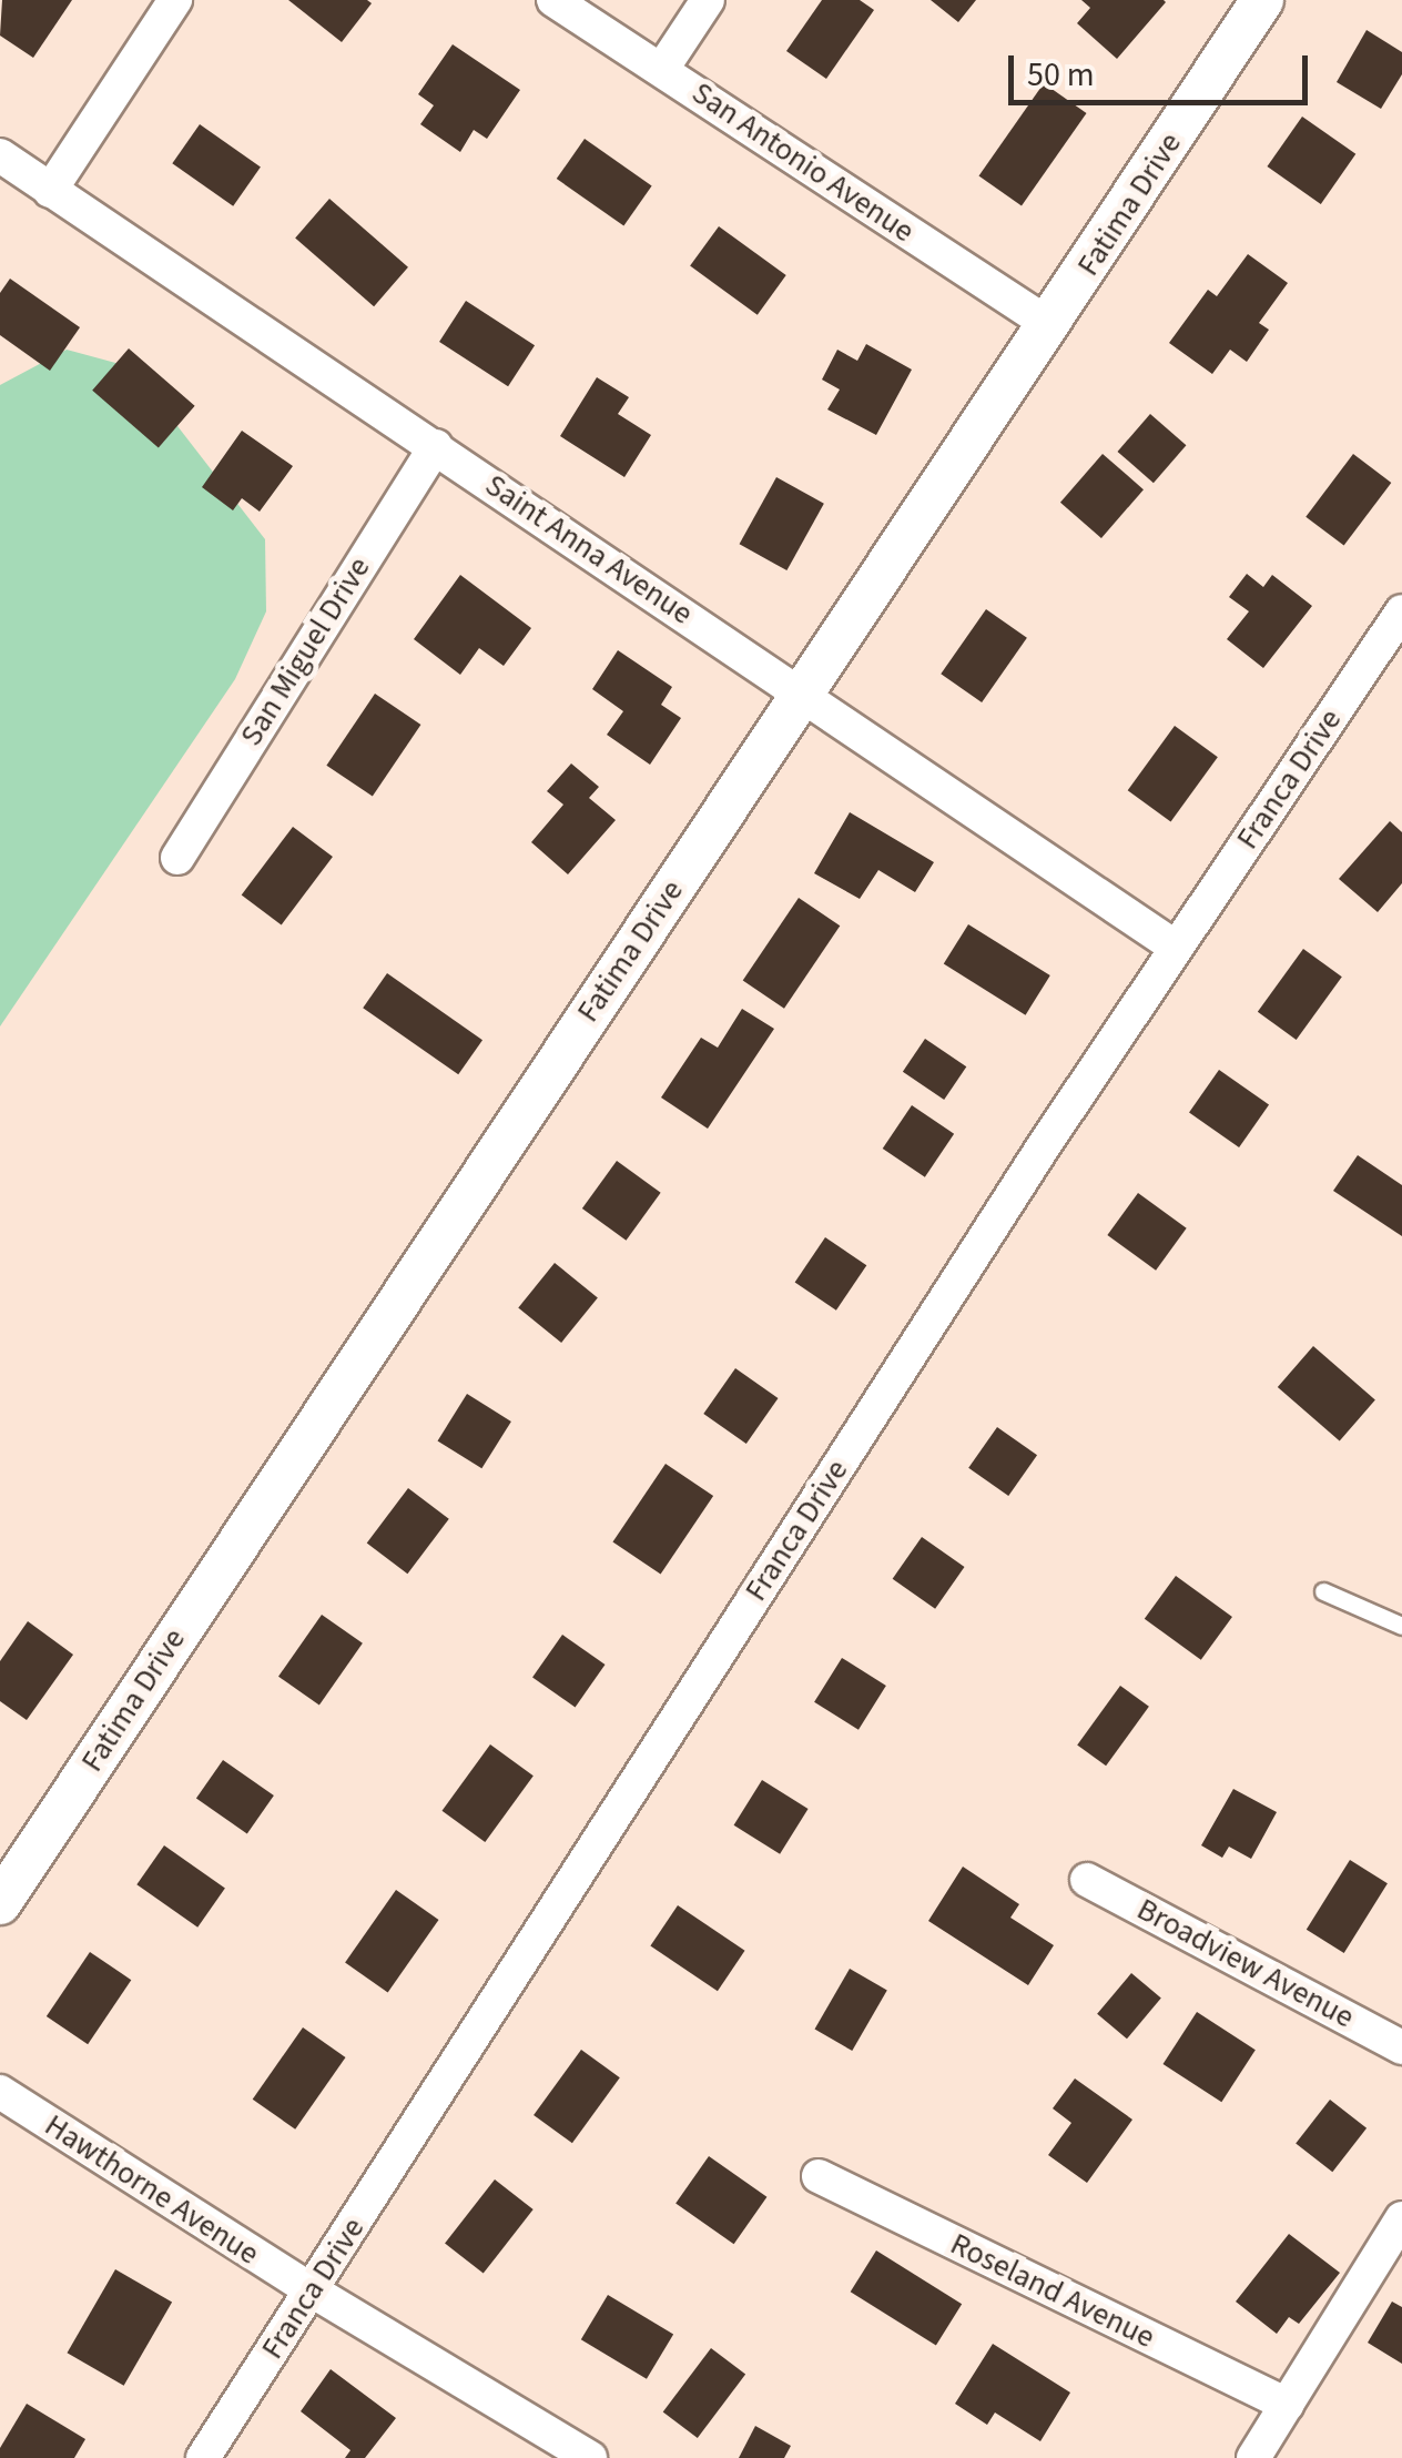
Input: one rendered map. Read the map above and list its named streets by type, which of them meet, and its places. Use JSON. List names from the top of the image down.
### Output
{
  "streets": {
    "street": [
      "San Antonio Avenue",
      "Fatima Drive",
      "Saint Anna Avenue",
      "San Miguel Drive",
      "Franca Drive",
      "Broadview Avenue",
      "Hawthorne Avenue",
      "Roseland Avenue"
    ]
  },
  "crossings": [
    ["San Antonio Avenue", "Fatima Drive"],
    ["Fatima Drive", "Saint Anna Avenue"],
    ["Saint Anna Avenue", "San Miguel Drive"],
    ["Saint Anna Avenue", "Franca Drive"],
    ["Franca Drive", "Hawthorne Avenue"]
  ],
  "scale_bar": "50 m"
}
